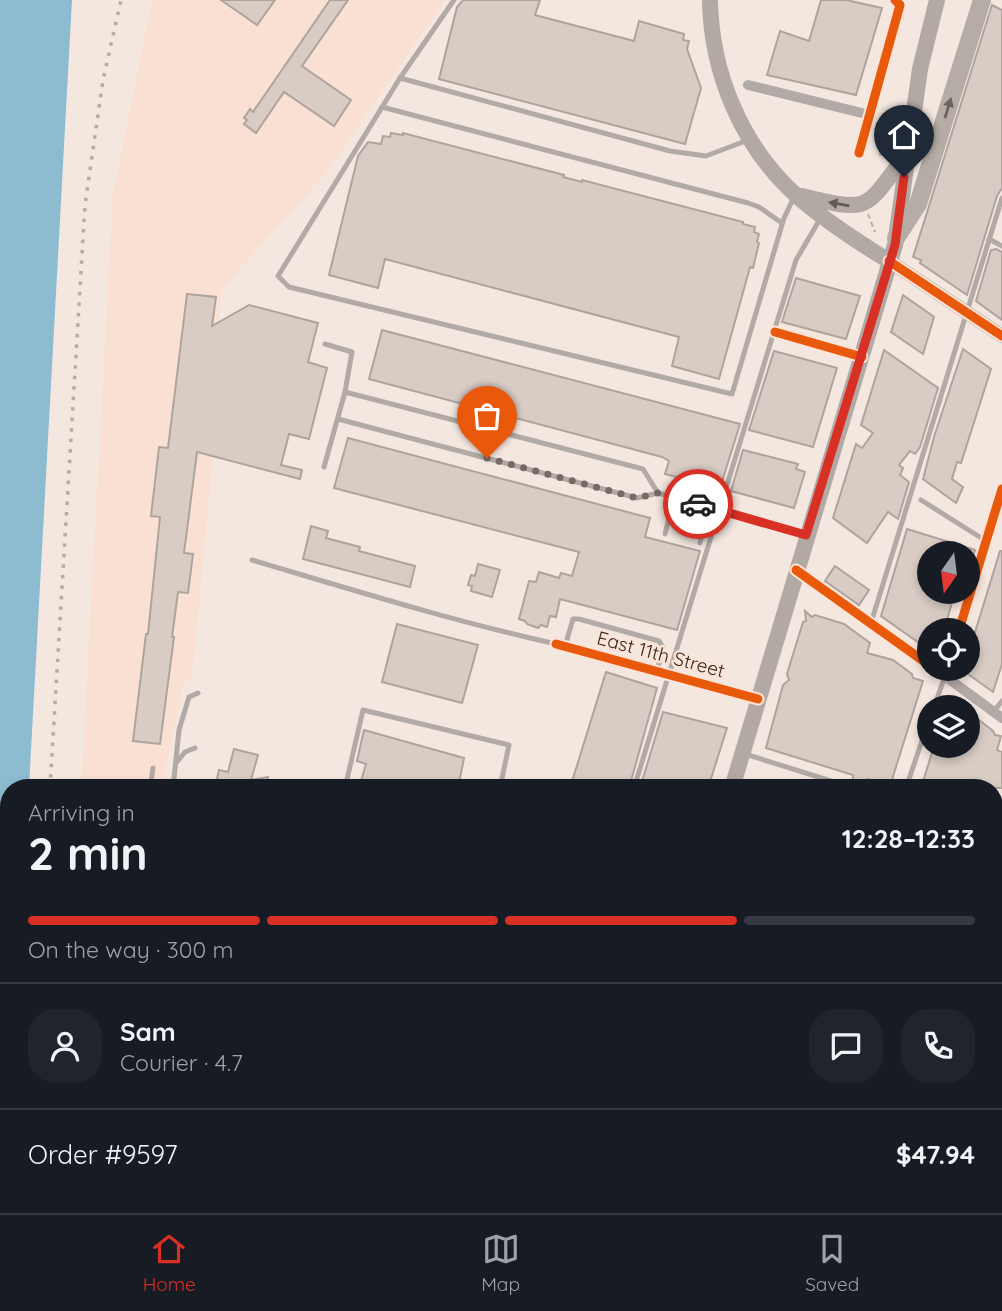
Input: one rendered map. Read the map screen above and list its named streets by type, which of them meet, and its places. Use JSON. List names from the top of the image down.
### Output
{
  "streets": {
    "street": ["East 11th Street"]
  },
  "north": "bottom",
  "page": {
    "heading": ["2 min", "Arriving in", "12:28–12:33"],
    "panel": [
      "Sam",
      "Courier · 4.7",
      "Order #9597",
      "$47.94"
    ],
    "bar": "On the way · 300 m",
    "tabs": ["Home", "Map", "Saved"]
  }
}
